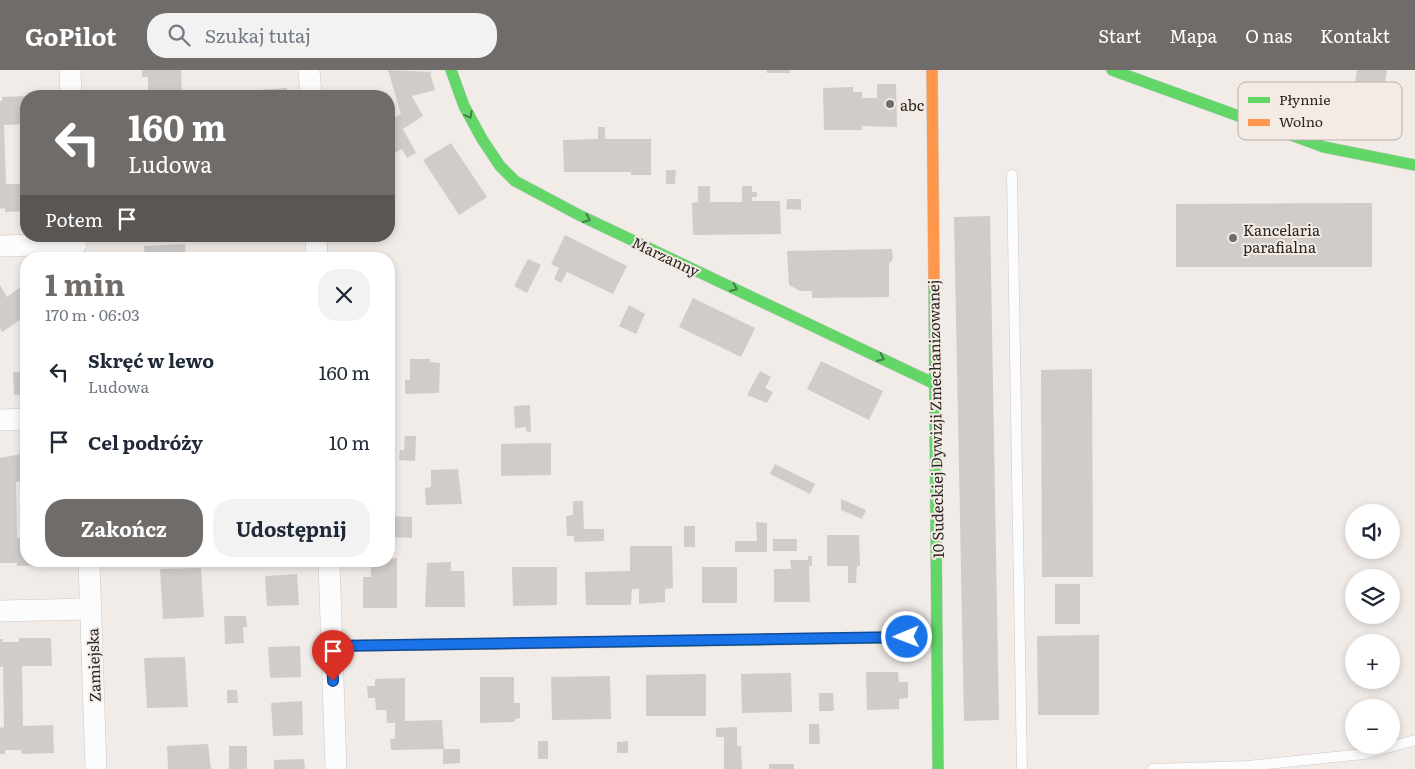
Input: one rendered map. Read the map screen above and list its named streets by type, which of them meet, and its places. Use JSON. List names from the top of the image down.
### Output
{
  "streets": {
    "street": ["Marzanny", "10 Sudeckiej Dywizji Zmechanizowanej", "Zamiejska"]
  },
  "crossings": [
    ["Marzanny", "10 Sudeckiej Dywizji Zmechanizowanej"]
  ],
  "one_way": ["Marzanny"],
  "places": ["abc", "Kancelaria parafialna"],
  "legend": ["Płynnie", "Wolno"],
  "page": {
    "header": "GoPilot",
    "search": "Szukaj tutaj",
    "nav": [
      "Start",
      "Mapa",
      "O nas",
      "Kontakt"
    ],
    "turn": ["160 m", "Ludowa"],
    "then": "Potem",
    "heading": ["1 min", "170 m · 06:03"],
    "list": [
      {
        "name": "Skręć w lewo",
        "note": "Ludowa",
        "value": "160 m"
      },
      {
        "name": "Cel podróży",
        "value": "10 m"
      }
    ],
    "buttons": ["Zakończ", "Udostępnij"],
    "map_buttons": ["+", "−"]
  }
}
